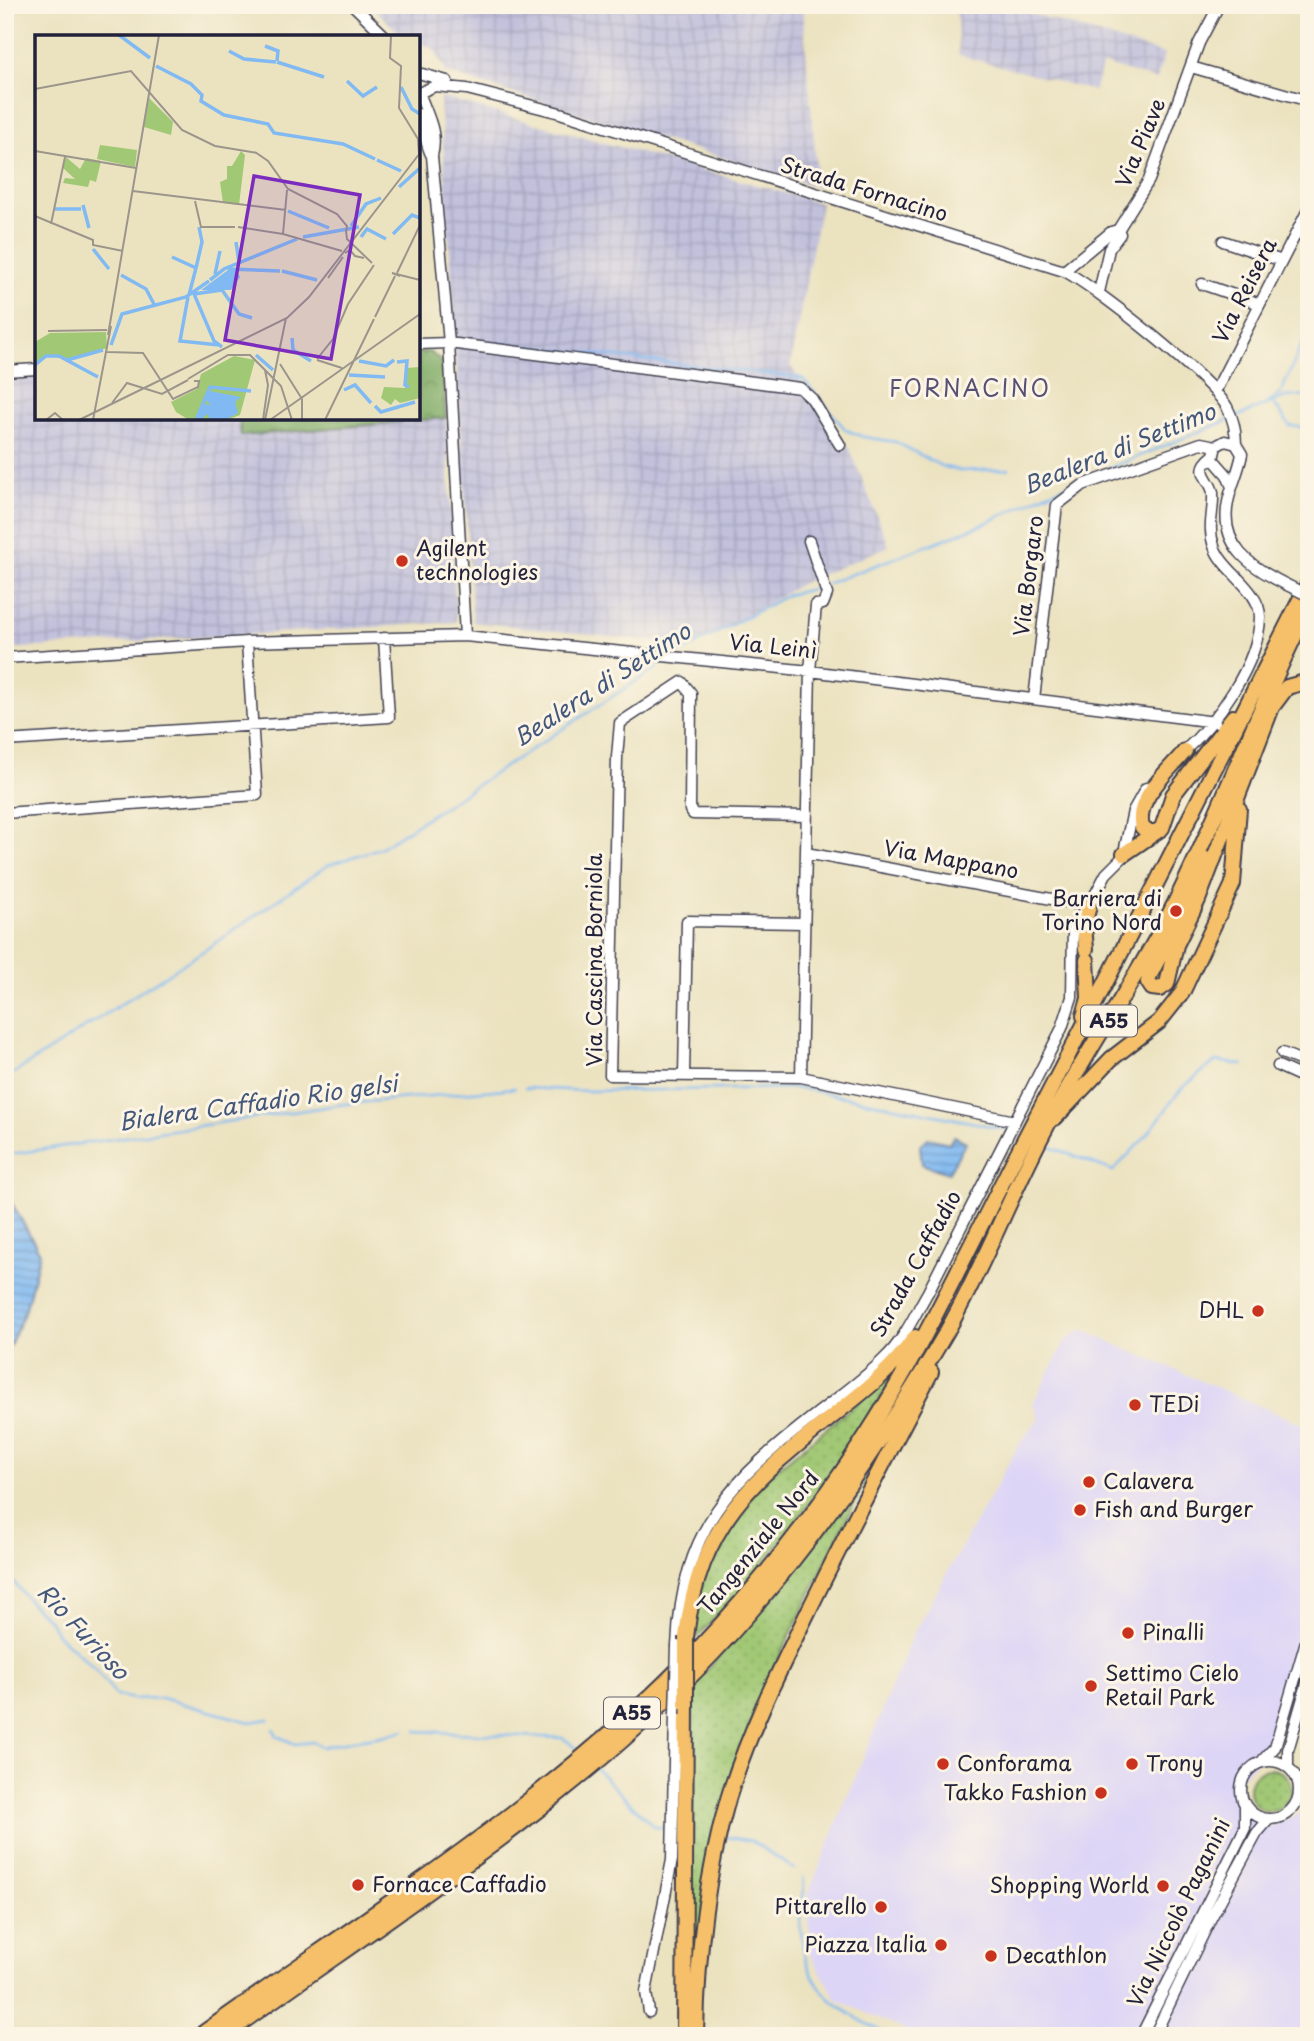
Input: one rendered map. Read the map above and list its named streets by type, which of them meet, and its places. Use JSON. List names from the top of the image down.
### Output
{
  "streets": {
    "highway": ["A55", "Tangenziale Nord"],
    "street": [
      "Via Piave",
      "Strada Fornacino",
      "Via Reisera",
      "Via Borgaro",
      "Via Leinì",
      "Via Mappano",
      "Via Cascina Borniola",
      "Strada Caffadio",
      "Via Niccolò Paganini"
    ]
  },
  "crossings": [
    ["Via Piave", "Strada Fornacino"],
    ["Strada Fornacino", "Via Reisera"],
    ["Via Borgaro", "Via Leinì"],
    ["Via Leinì", "Strada Caffadio"],
    ["Via Mappano", "Strada Caffadio"],
    ["Via Cascina Borniola", "Strada Caffadio"],
    ["A55", "Strada Caffadio"],
    ["A55", "Tangenziale Nord"]
  ],
  "districts": ["FORNACINO"],
  "water": ["Bealera di Settimo", "Bialera Caffadio Rio gelsi", "Rio Furioso"],
  "places": [
    "Agilent technologies",
    "Barriera di Torino Nord",
    "DHL",
    "TEDi",
    "Calavera",
    "Fish and Burger",
    "Pinalli",
    "Settimo Cielo Retail Park",
    "Conforama",
    "Trony",
    "Takko Fashion",
    "Fornace Caffadio",
    "Shopping World",
    "Pittarello",
    "Piazza Italia",
    "Decathlon"
  ]
}
